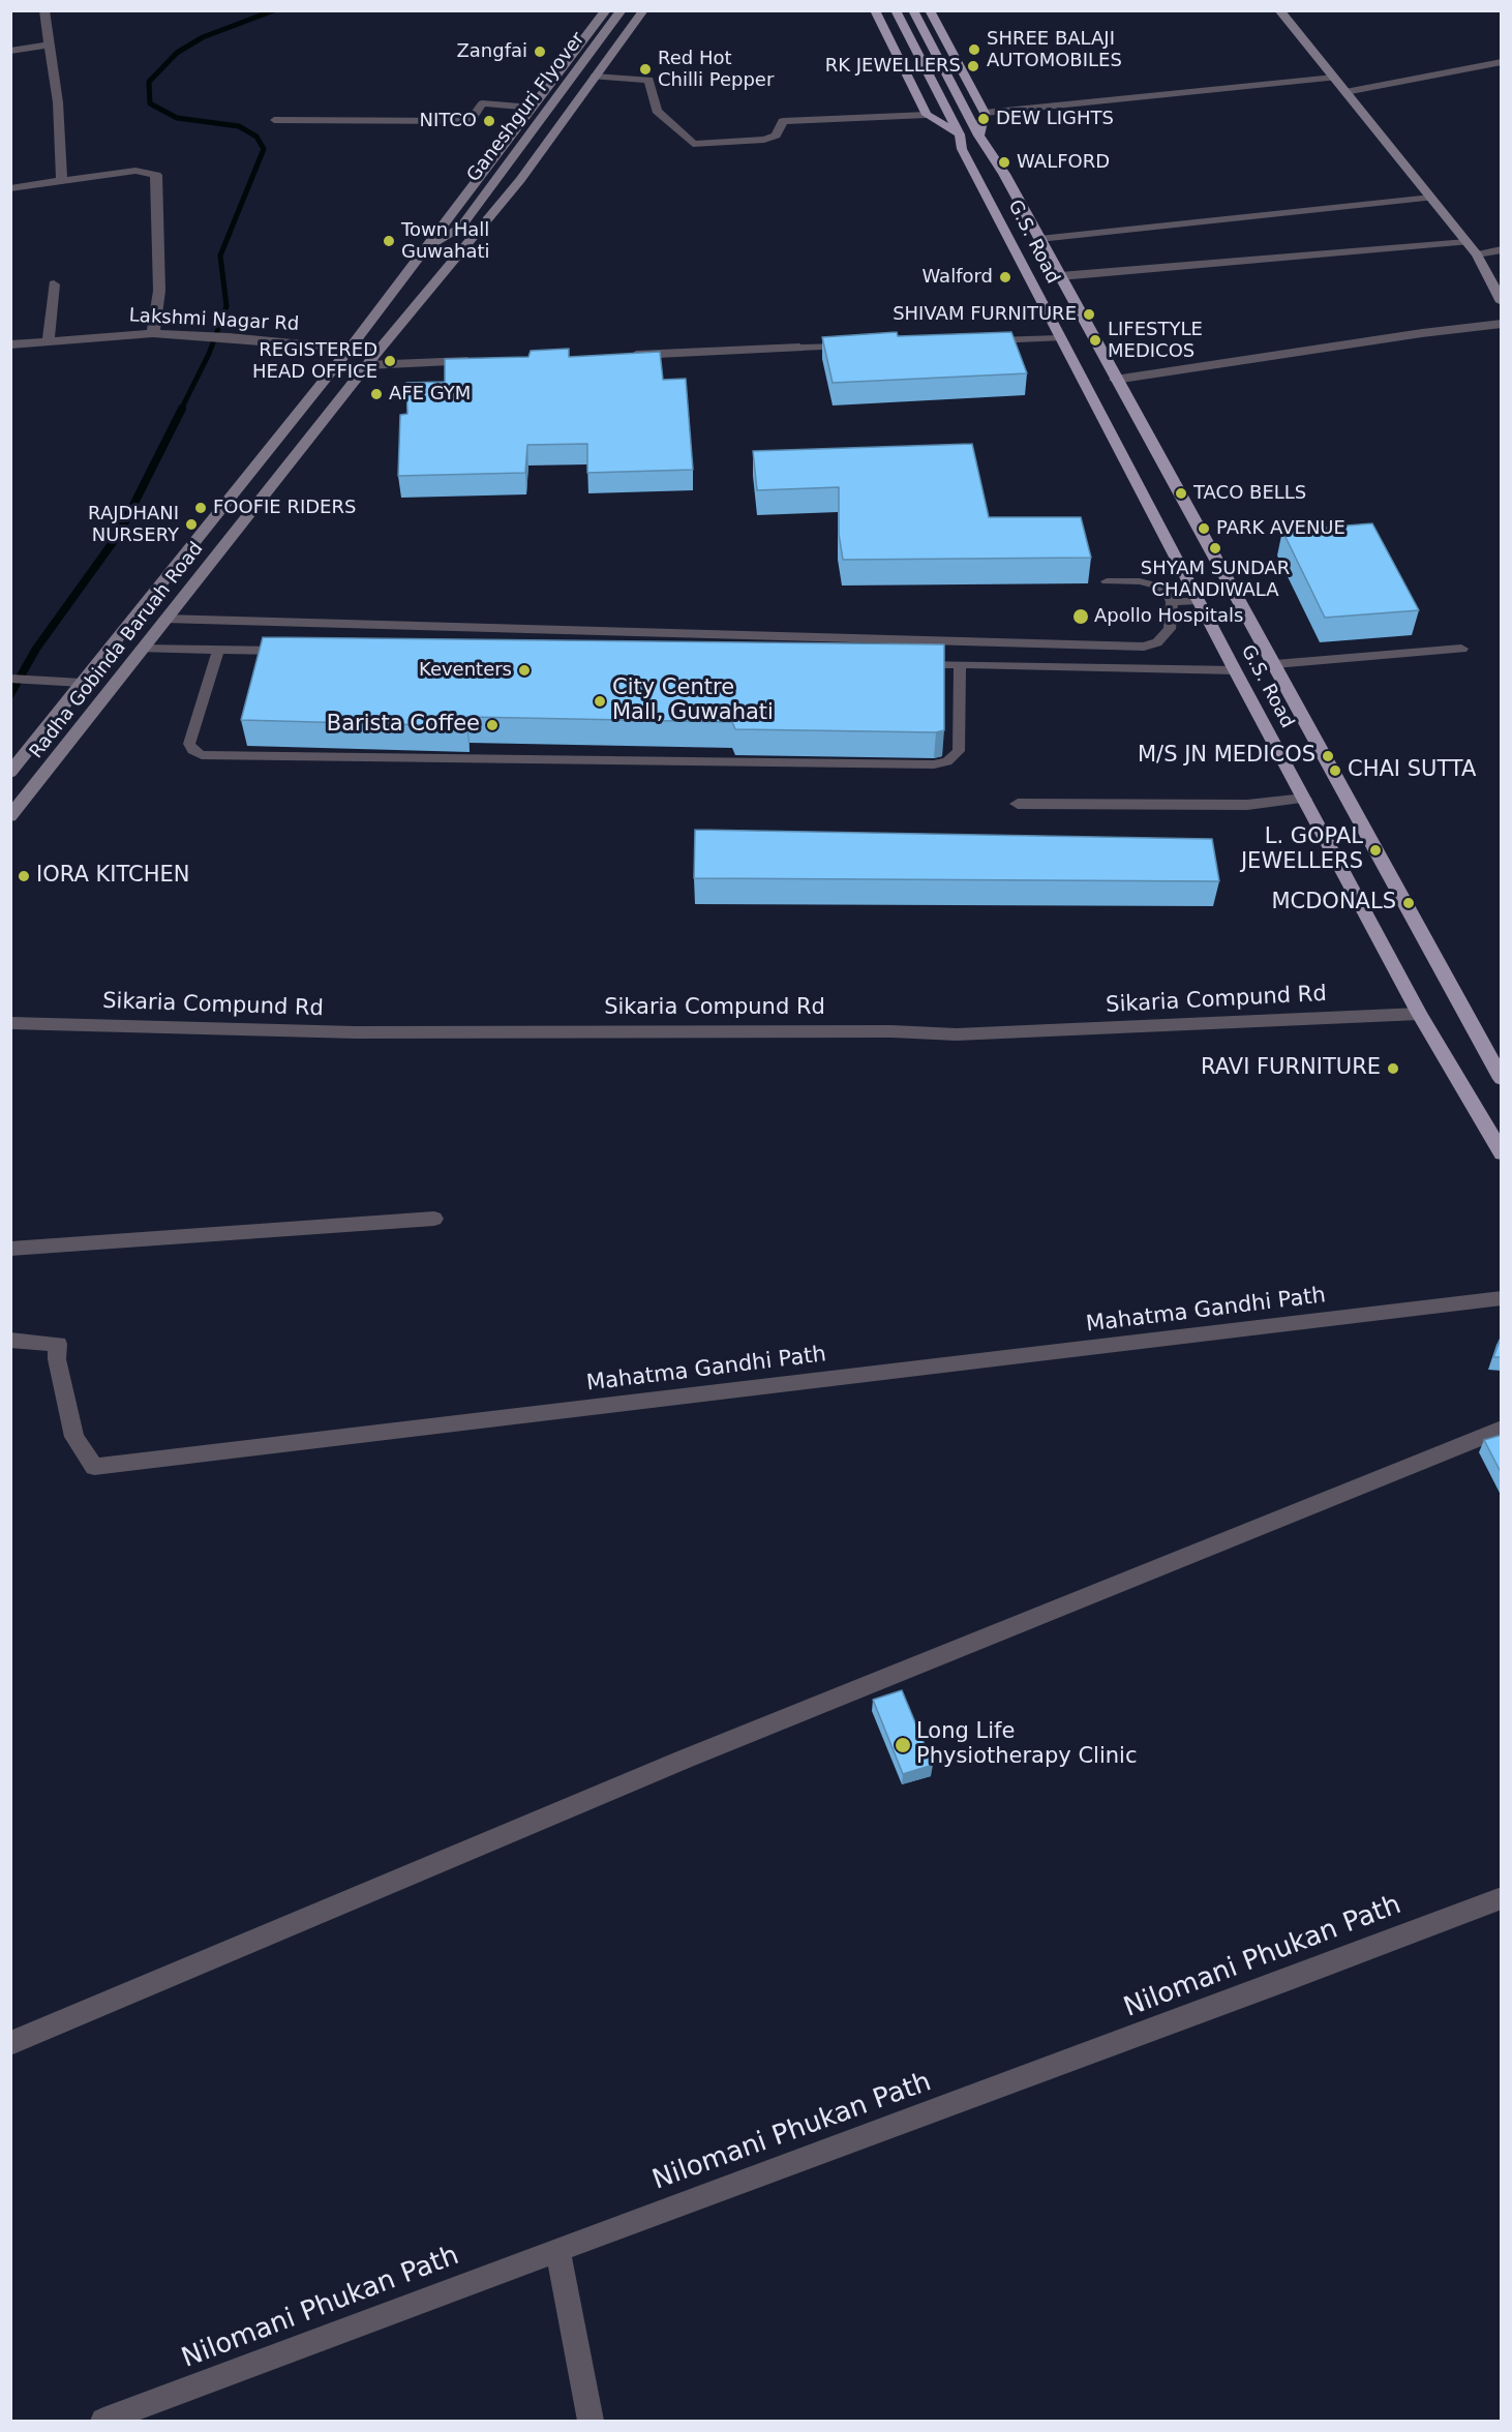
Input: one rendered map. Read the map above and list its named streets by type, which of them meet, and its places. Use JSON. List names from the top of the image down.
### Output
{
  "streets": {
    "main road": ["Ganeshguri Flyover", "G.S. Road", "Radha Gobinda Baruah Road"],
    "street": [
      "Lakshmi Nagar Rd",
      "Sikaria Compund Rd",
      "Mahatma Gandhi Path",
      "Nilomani Phukan Path"
    ]
  },
  "crossings": [
    ["Ganeshguri Flyover", "Radha Gobinda Baruah Road"],
    ["G.S. Road", "Sikaria Compund Rd"],
    ["Lakshmi Nagar Rd", "Radha Gobinda Baruah Road"]
  ],
  "places": [
    "SHREE BALAJI AUTOMOBILES",
    "Zangfai",
    "RK JEWELLERS",
    "Red Hot Chilli Pepper",
    "DEW LIGHTS",
    "NITCO",
    "WALFORD",
    "Town Hall Guwahati",
    "Walford",
    "SHIVAM FURNITURE",
    "LIFESTYLE MEDICOS",
    "REGISTERED HEAD OFFICE",
    "AFE GYM",
    "TACO BELLS",
    "FOOFIE RIDERS",
    "RAJDHANI NURSERY",
    "PARK AVENUE",
    "SHYAM SUNDAR CHANDIWALA",
    "Apollo Hospitals",
    "Keventers",
    "City Centre Mall, Guwahati",
    "Barista Coffee",
    "M/S JN MEDICOS",
    "CHAI SUTTA",
    "L. GOPAL JEWELLERS",
    "IORA KITCHEN",
    "MCDONALS",
    "RAVI FURNITURE",
    "Long Life Physiotherapy Clinic"
  ]
}
